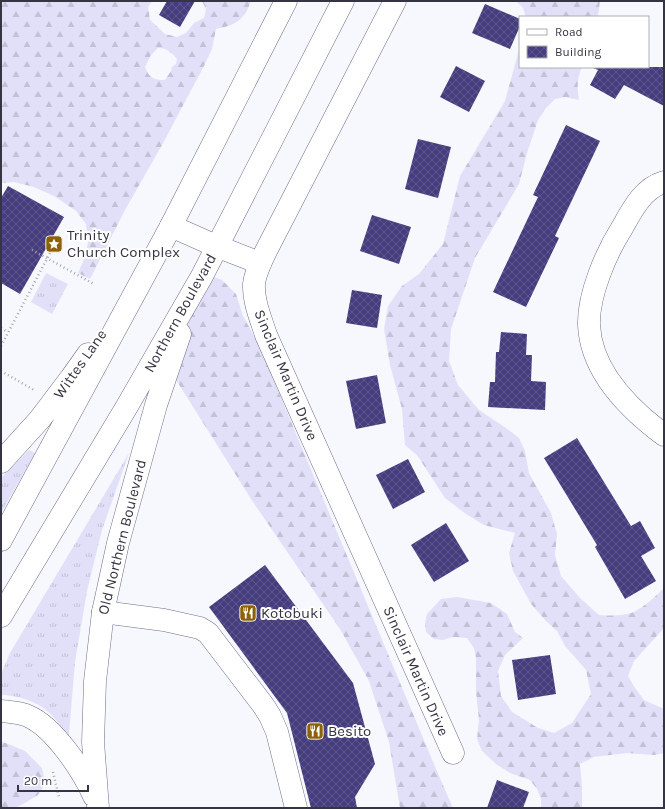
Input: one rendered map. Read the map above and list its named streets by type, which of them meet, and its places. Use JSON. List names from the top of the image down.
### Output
{
  "streets": {
    "main road": [
      "Northern Boulevard",
      "Wittes Lane",
      "Sinclair Martin Drive",
      "Old Northern Boulevard"
    ]
  },
  "crossings": [
    ["Northern Boulevard", "Old Northern Boulevard"]
  ],
  "places": {
    "place": ["Trinity Church Complex"],
    "restaurant": ["Kotobuki", "Besito"]
  },
  "legend": ["Road", "Building"],
  "scale_bar": "20 m"
}
